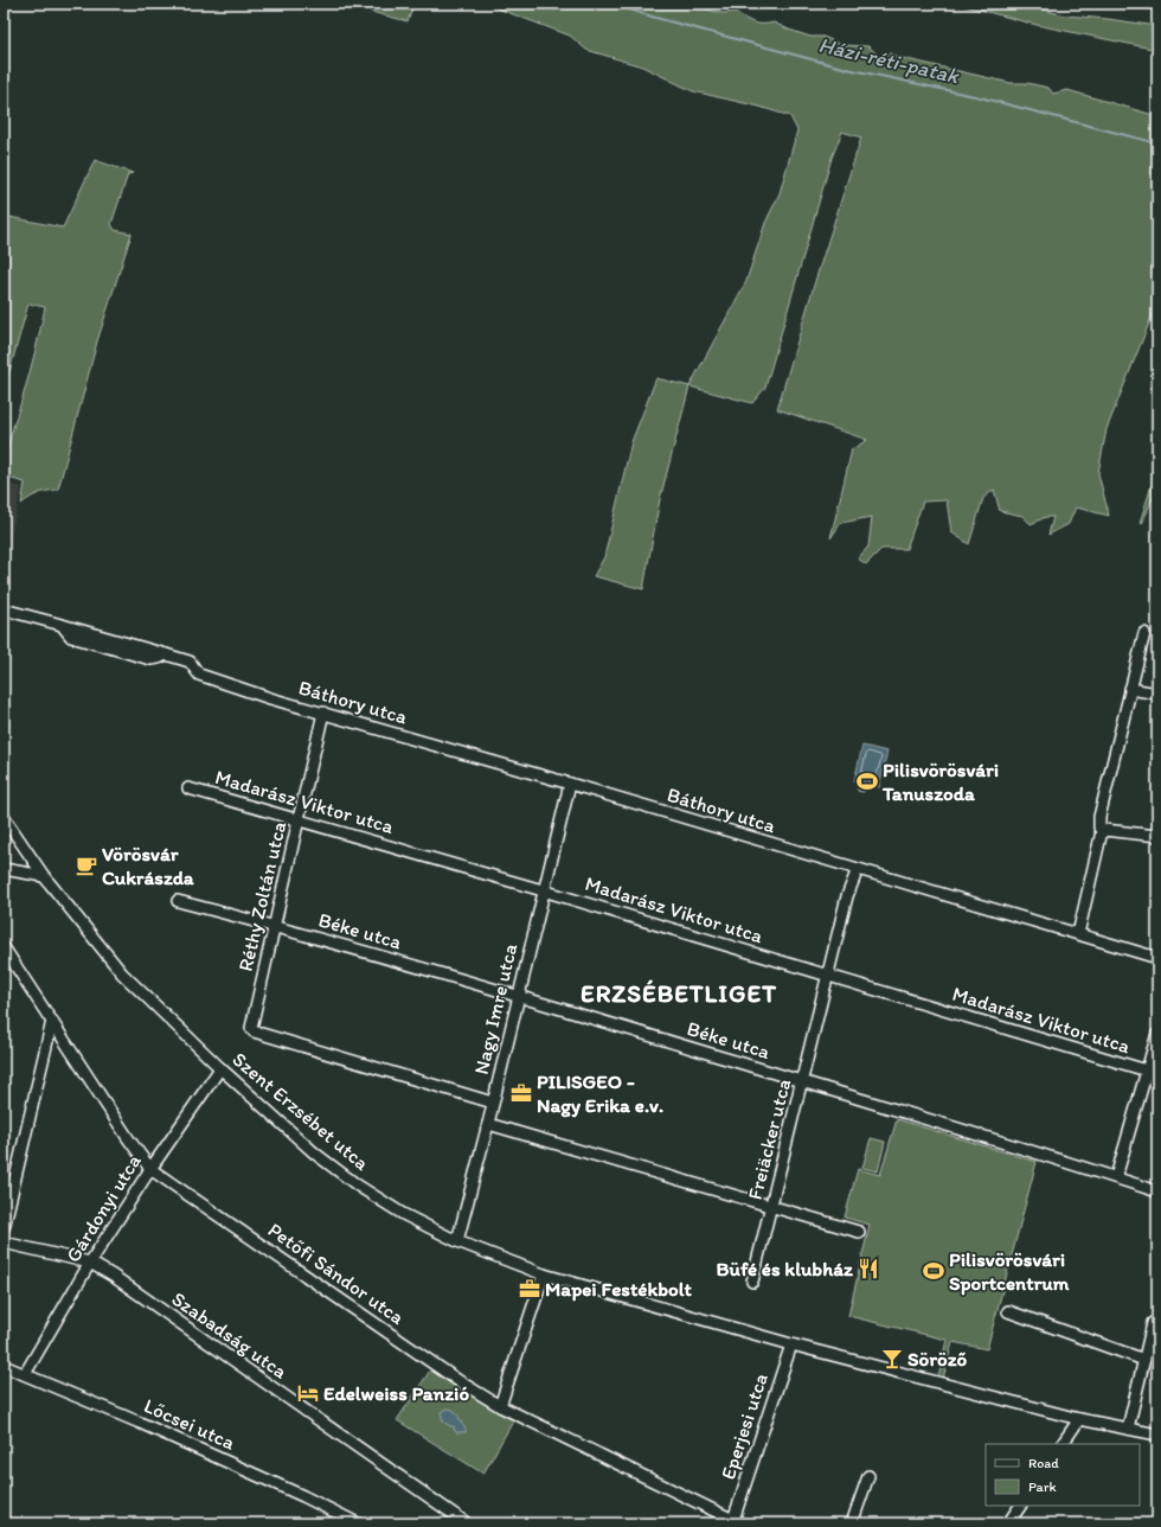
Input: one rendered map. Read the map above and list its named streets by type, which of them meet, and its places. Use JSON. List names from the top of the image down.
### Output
{
  "streets": {
    "street": [
      "Báthory utca",
      "Madarász Viktor utca",
      "Réthy Zoltán utca",
      "Béke utca",
      "Nagy Imre utca",
      "Szent Erzsébet utca",
      "Freiäcker utca",
      "Gárdonyi utca",
      "Petőfi Sándor utca",
      "Szabadság utca",
      "Lőcsei utca",
      "Eperjesi utca"
    ]
  },
  "crossings": [
    ["Báthory utca", "Réthy Zoltán utca"],
    ["Báthory utca", "Nagy Imre utca"],
    ["Báthory utca", "Freiäcker utca"],
    ["Madarász Viktor utca", "Réthy Zoltán utca"],
    ["Madarász Viktor utca", "Nagy Imre utca"],
    ["Madarász Viktor utca", "Freiäcker utca"],
    ["Réthy Zoltán utca", "Béke utca"],
    ["Réthy Zoltán utca", "Nagy Imre utca"],
    ["Béke utca", "Nagy Imre utca"],
    ["Béke utca", "Freiäcker utca"],
    ["Nagy Imre utca", "Szent Erzsébet utca"],
    ["Szent Erzsébet utca", "Gárdonyi utca"],
    ["Szent Erzsébet utca", "Eperjesi utca"],
    ["Gárdonyi utca", "Petőfi Sándor utca"],
    ["Gárdonyi utca", "Szabadság utca"],
    ["Gárdonyi utca", "Lőcsei utca"],
    ["Petőfi Sándor utca", "Eperjesi utca"]
  ],
  "districts": ["ERZSÉBETLIGET"],
  "water": ["Házi-réti-patak"],
  "places": {
    "sports": ["Pilisvörösvári Tanuszoda", "Pilisvörösvári Sportcentrum"],
    "cafe": ["Vörösvár Cukrászda"],
    "office": ["PILISGEO - Nagy Erika e.v.", "Mapei Festékbolt"],
    "restaurant": ["Büfé és klubház"],
    "bar": ["Söröző"],
    "hotel": ["Edelweiss Panzió"]
  },
  "legend": ["Road", "Park"]
}
